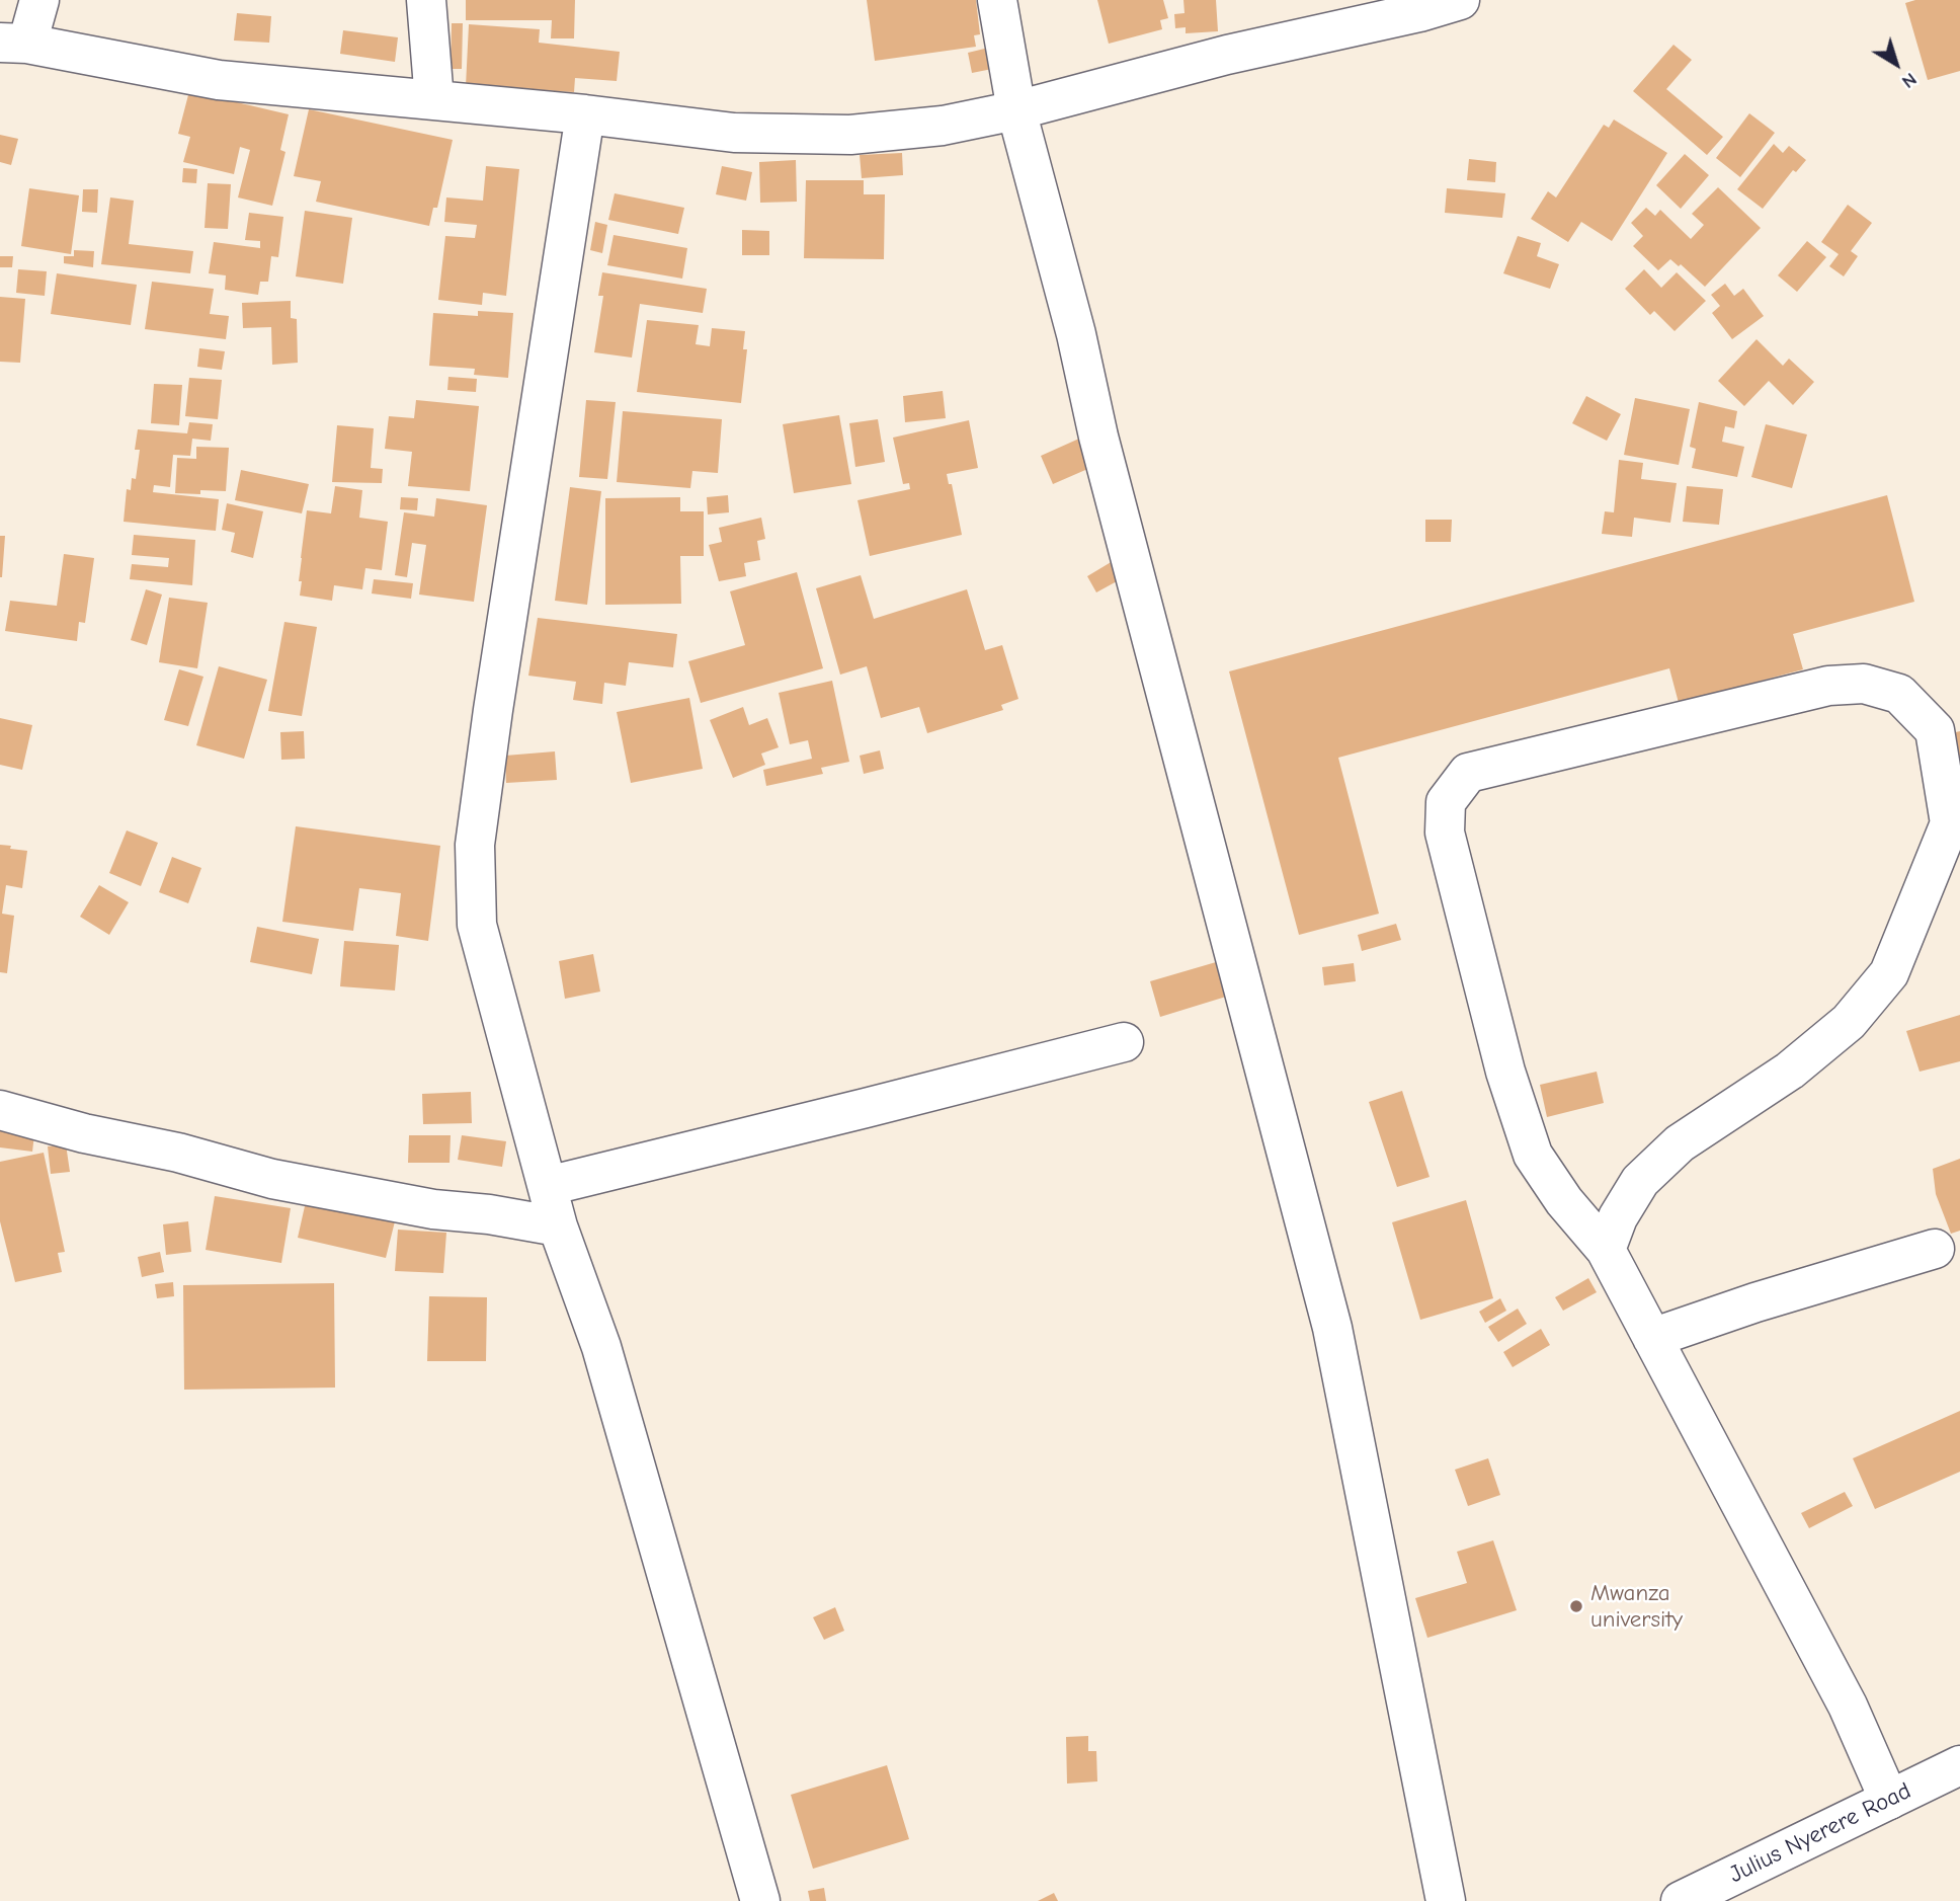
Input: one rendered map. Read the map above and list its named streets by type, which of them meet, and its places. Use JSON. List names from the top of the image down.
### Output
{
  "streets": {
    "main road": ["Julius Nyerere Road"]
  },
  "places": ["Mwanza university"],
  "north": "bottom right"
}
